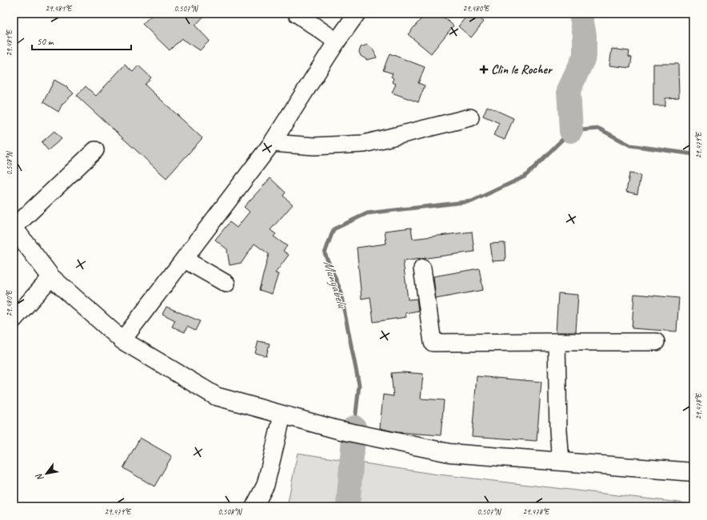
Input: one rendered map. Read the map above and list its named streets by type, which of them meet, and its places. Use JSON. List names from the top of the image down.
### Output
{
  "water": ["Munyabelu"],
  "places": {
    "health": ["Clin le Rocher"]
  },
  "scale_bar": "50 m",
  "north": "bottom left",
  "coordinates": [
    "29.481°E",
    "0.507°N",
    "29.480°E",
    "29.479°E",
    "0.508°N",
    "29.478°E"
  ]
}
